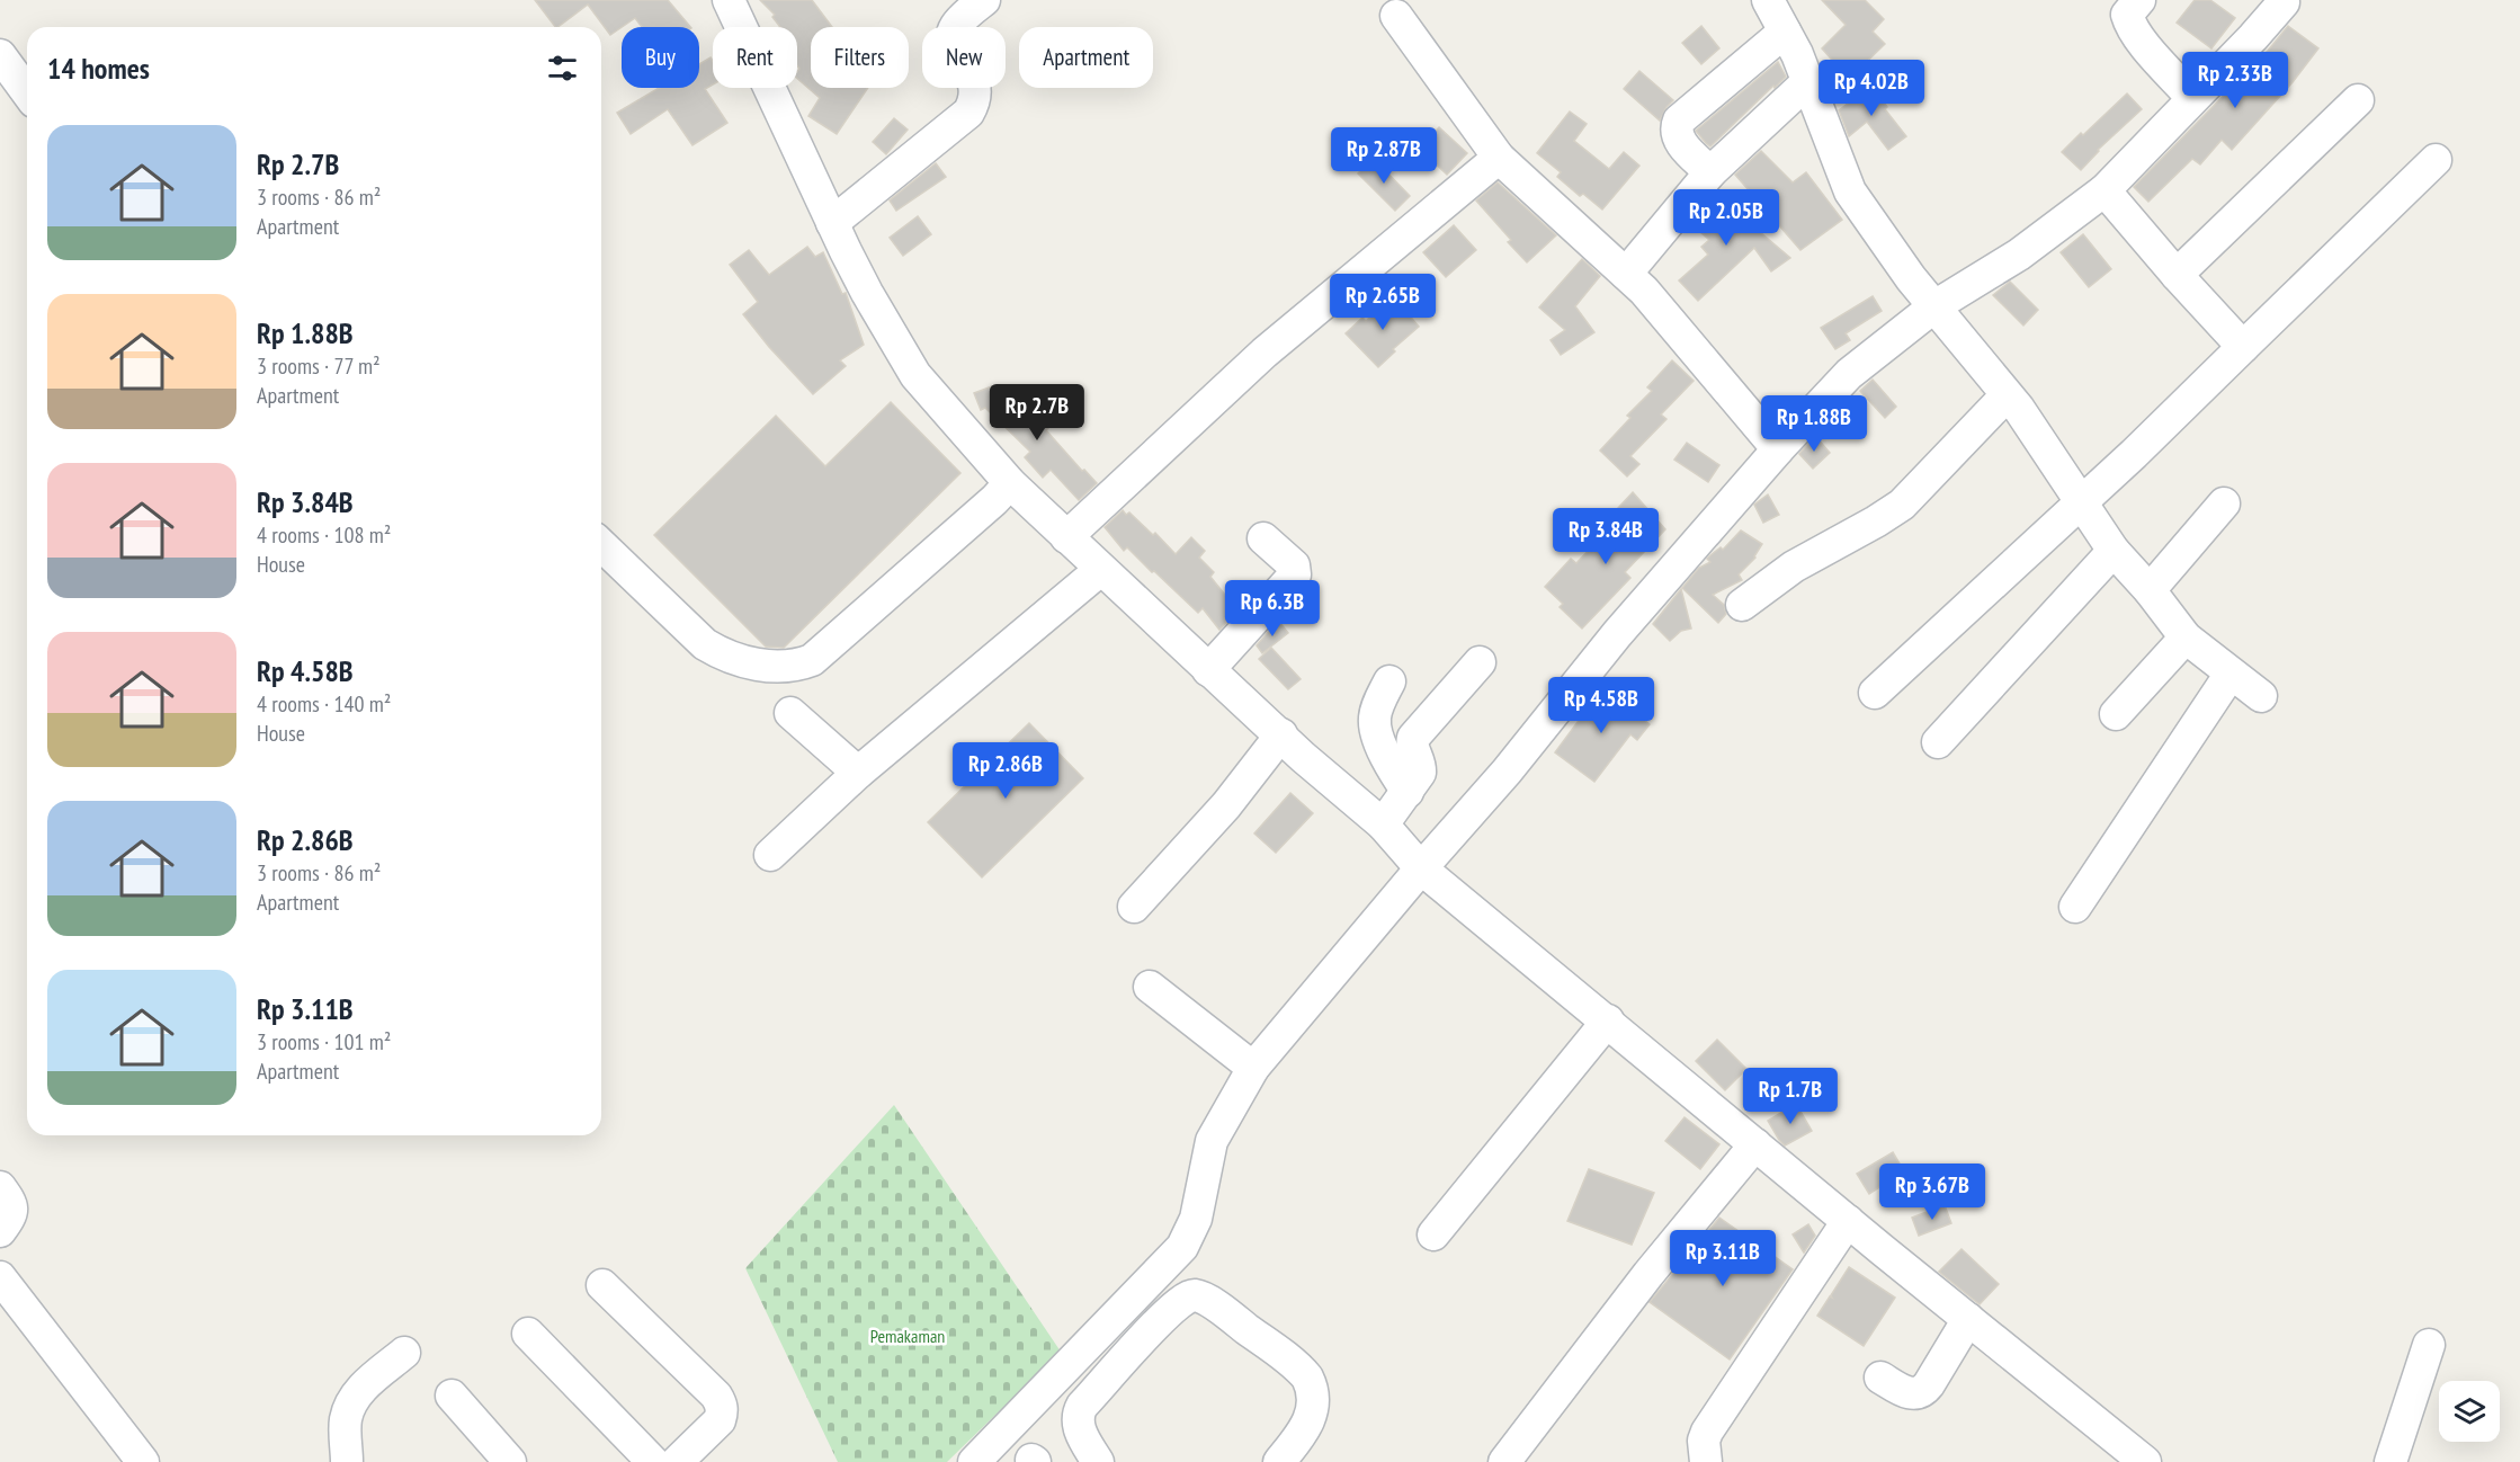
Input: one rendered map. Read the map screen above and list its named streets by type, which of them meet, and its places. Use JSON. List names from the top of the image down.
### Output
{
  "parks": ["Pemakaman"],
  "page": {
    "chip": [
      "Buy",
      "Rent",
      "Filters",
      "New",
      "Apartment"
    ],
    "heading": "14 homes",
    "price": [
      "Rp 2.33B",
      "Rp 4.02B",
      "Rp 2.87B",
      "Rp 2.05B",
      "Rp 2.65B",
      "Rp 2.7B",
      "Rp 1.88B",
      "Rp 3.84B",
      "Rp 6.3B",
      "Rp 4.58B",
      "Rp 2.86B",
      "Rp 1.7B",
      "Rp 3.67B",
      "Rp 3.11B"
    ],
    "list": [
      {
        "name": "Rp 2.7B",
        "note": "3 rooms · 86 m² · Apartment"
      },
      {
        "name": "Rp 1.88B",
        "note": "3 rooms · 77 m² · Apartment"
      },
      {
        "name": "Rp 3.84B",
        "note": "4 rooms · 108 m² · House"
      },
      {
        "name": "Rp 4.58B",
        "note": "4 rooms · 140 m² · House"
      },
      {
        "name": "Rp 2.86B",
        "note": "3 rooms · 86 m² · Apartment"
      },
      {
        "name": "Rp 3.11B",
        "note": "3 rooms · 101 m² · Apartment"
      }
    ]
  }
}
